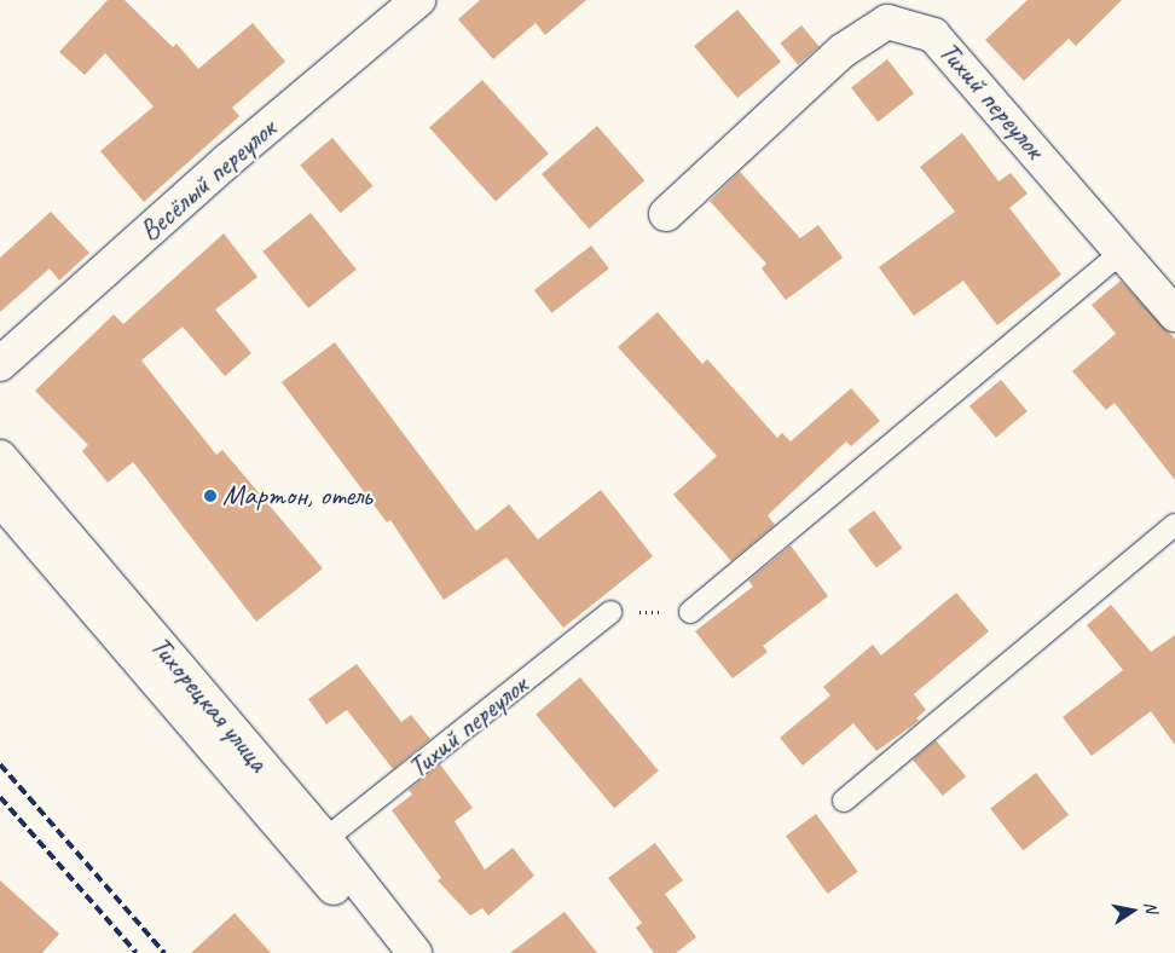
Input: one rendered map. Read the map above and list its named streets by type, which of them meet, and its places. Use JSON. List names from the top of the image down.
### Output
{
  "streets": {
    "street": ["Тихий переулок", "Весёлый переулок", "Тихорецкая улица"]
  },
  "crossings": [
    ["Тихий переулок", "Тихорецкая улица"]
  ],
  "places": ["Мартон, отель"],
  "north": "right"
}
